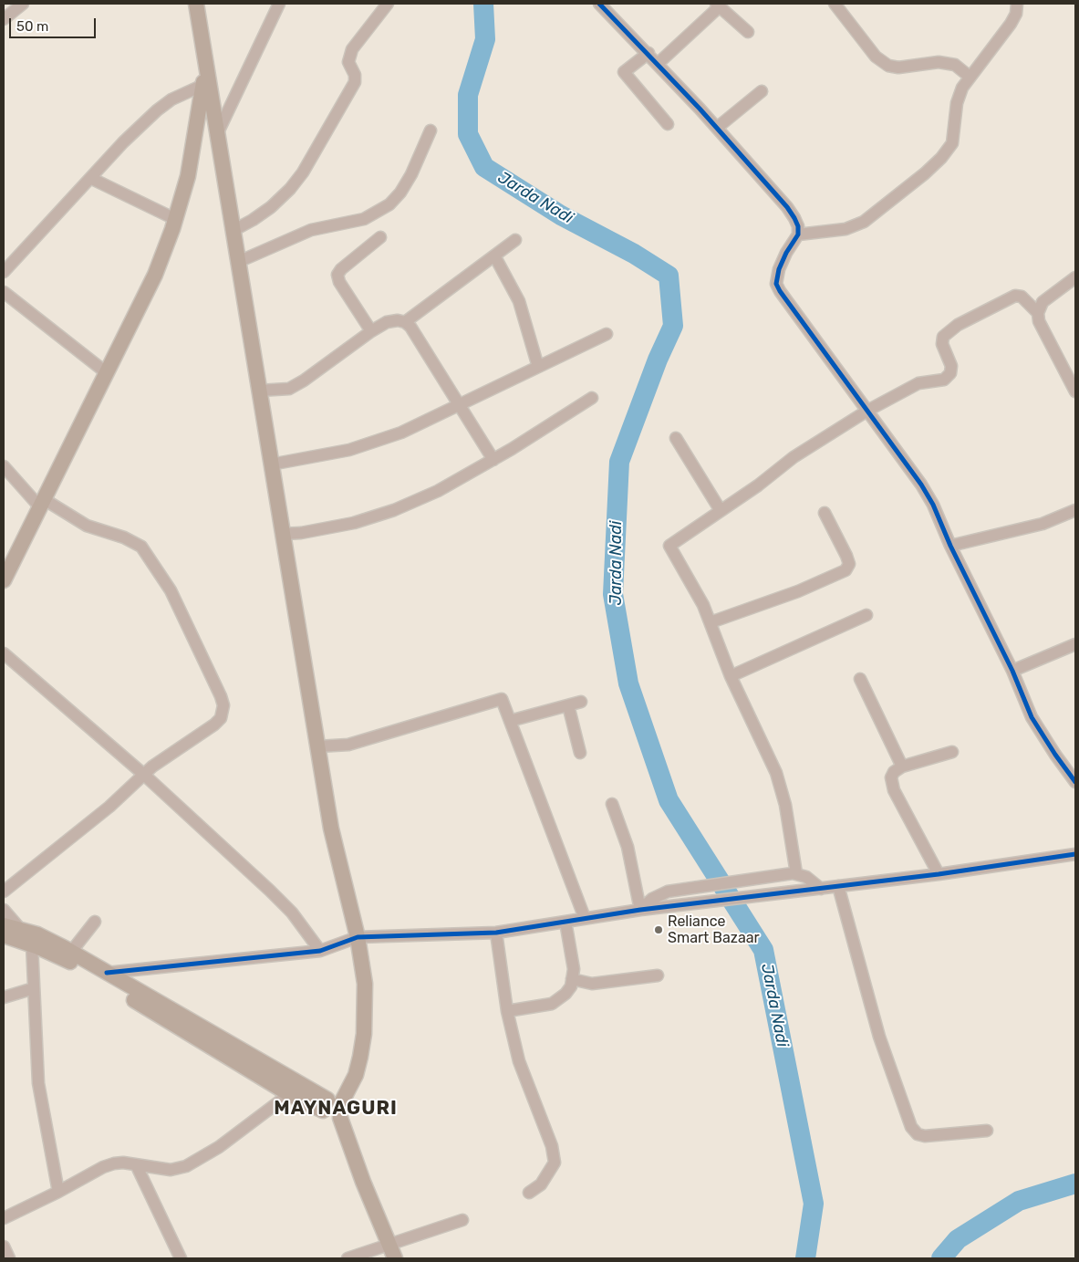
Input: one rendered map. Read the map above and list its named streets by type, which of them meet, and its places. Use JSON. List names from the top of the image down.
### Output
{
  "districts": ["MAYNAGURI"],
  "water": ["Jarda Nadi"],
  "places": ["Reliance Smart Bazaar"],
  "scale_bar": "50 m"
}
